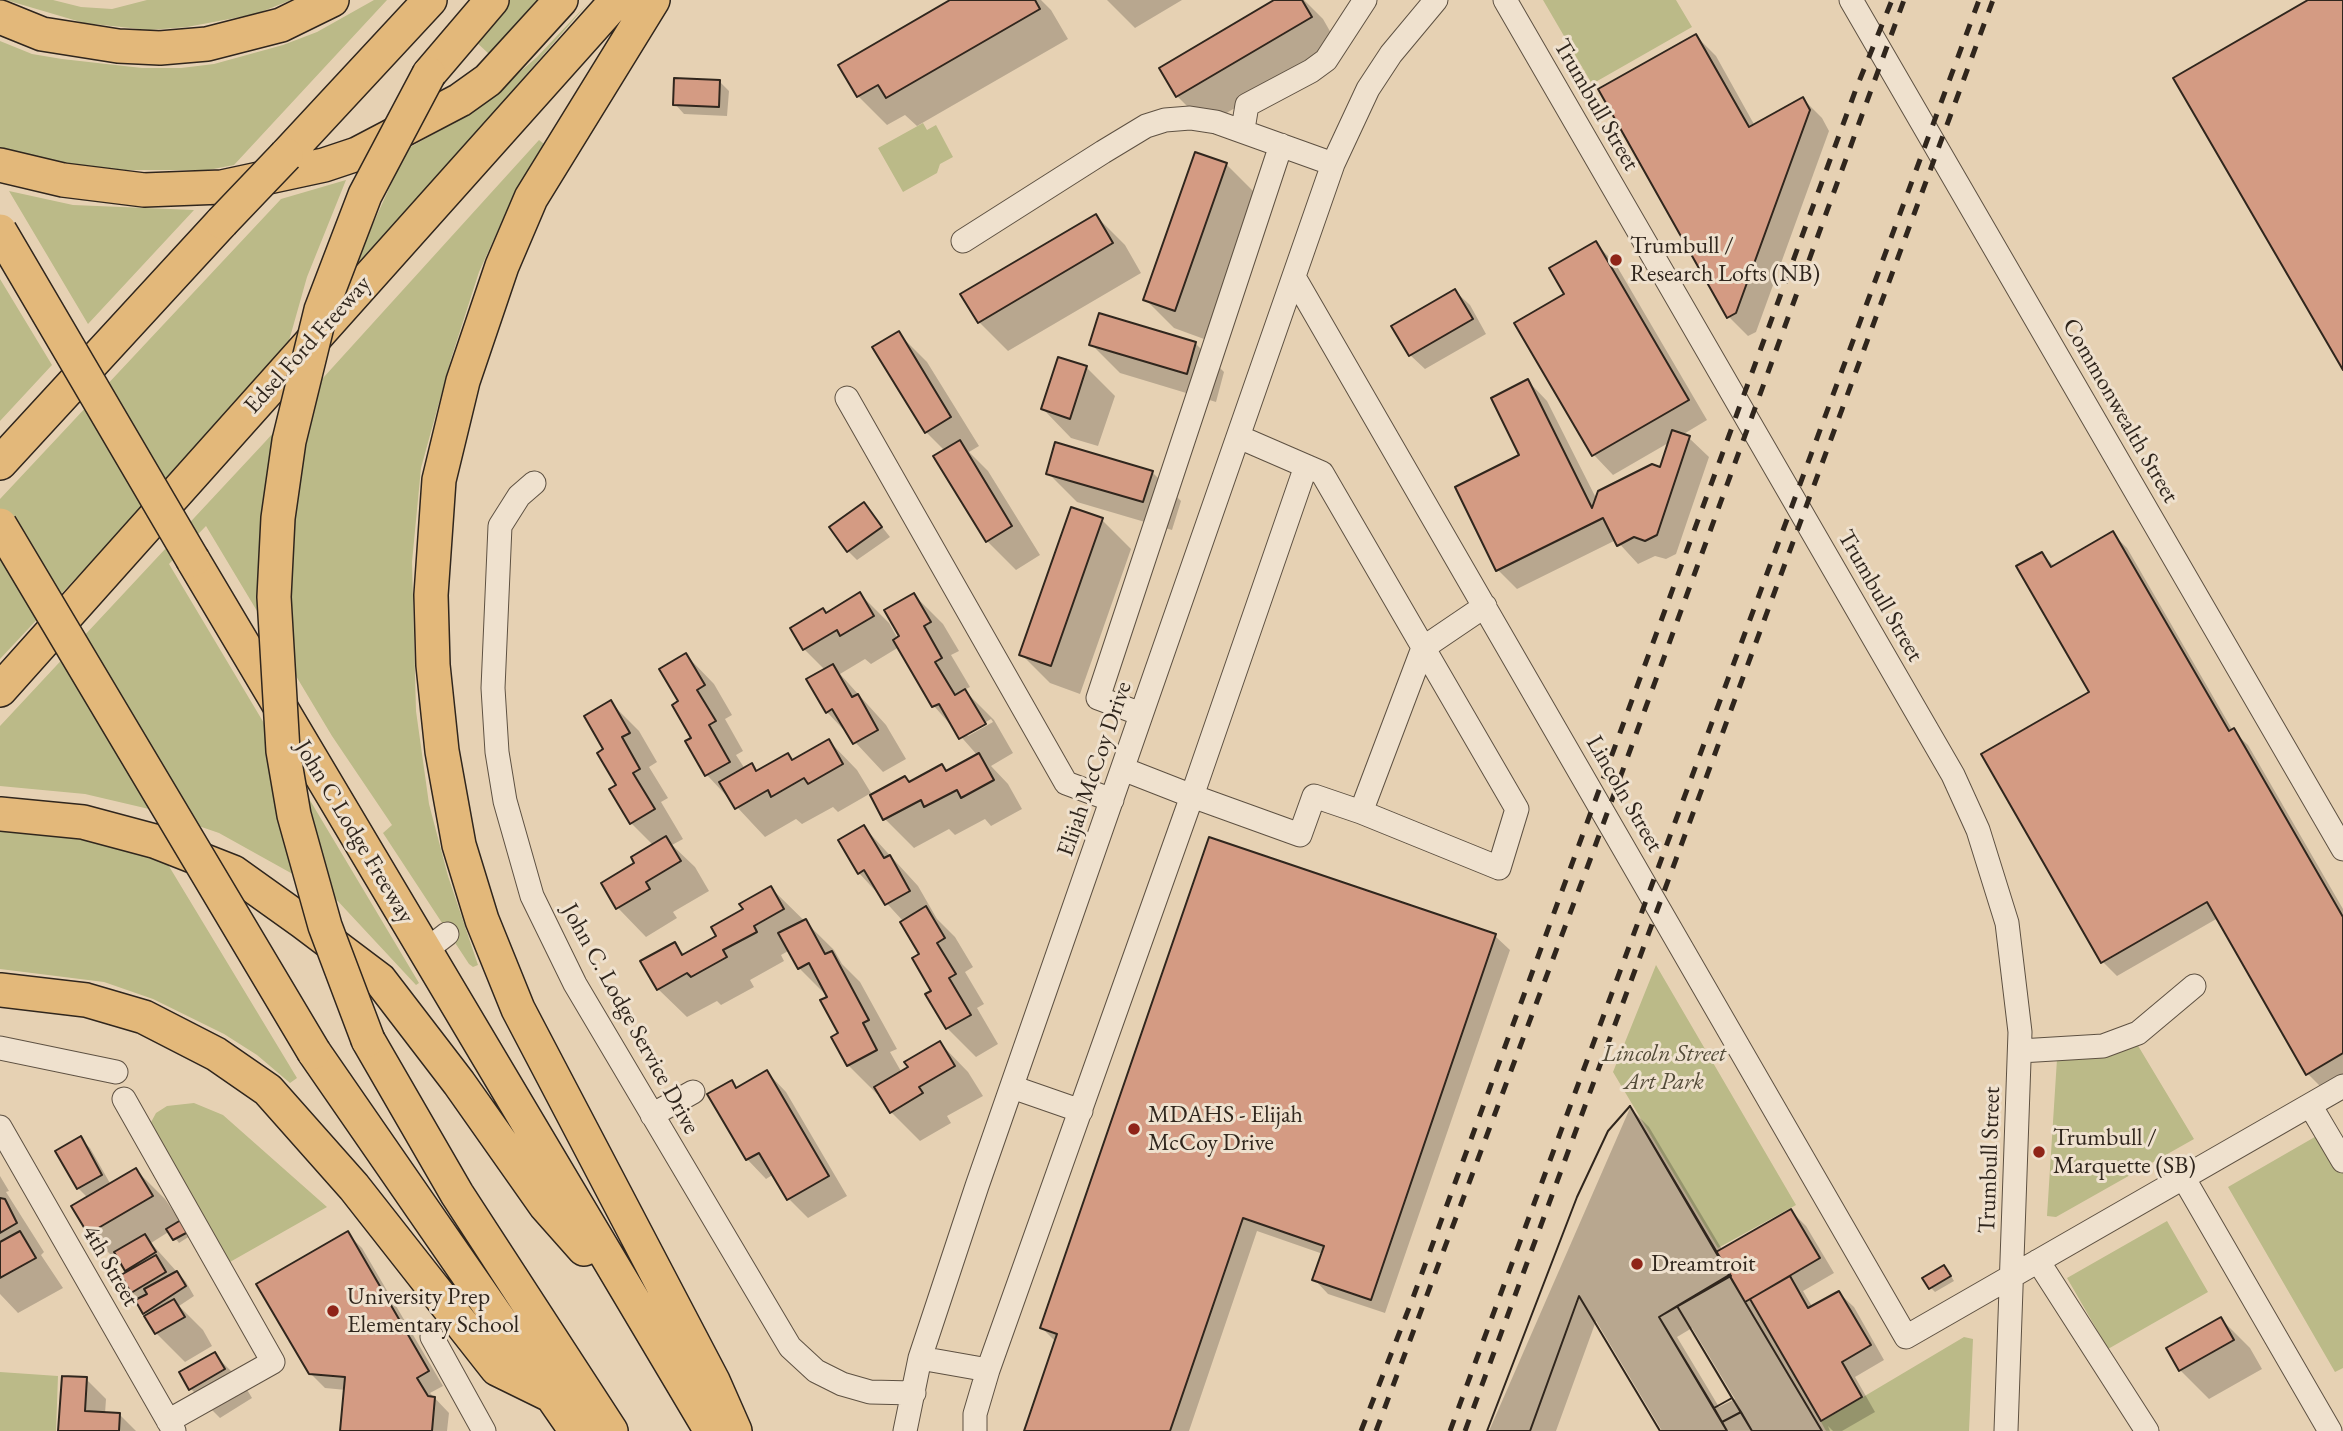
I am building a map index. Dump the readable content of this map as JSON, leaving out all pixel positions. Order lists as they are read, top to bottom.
{
  "streets": {
    "highway": ["Edsel Ford Freeway", "John C Lodge Freeway"],
    "street": [
      "Trumbull Street",
      "Commonwealth Street",
      "Elijah McCoy Drive",
      "Lincoln Street",
      "John C. Lodge Service Drive",
      "4th Street"
    ]
  },
  "crossings": [
    ["Trumbull Street", "Lincoln Street"],
    ["Elijah McCoy Drive", "Lincoln Street"],
    ["Elijah McCoy Drive", "John C. Lodge Service Drive"]
  ],
  "parks": ["Lincoln Street Art Park"],
  "places": [
    "Trumbull / Research Lofts (NB)",
    "MDAHS - Elijah McCoy Drive",
    "Trumbull / Marquette (SB)",
    "Dreamtroit",
    "University Prep Elementary School"
  ]
}
